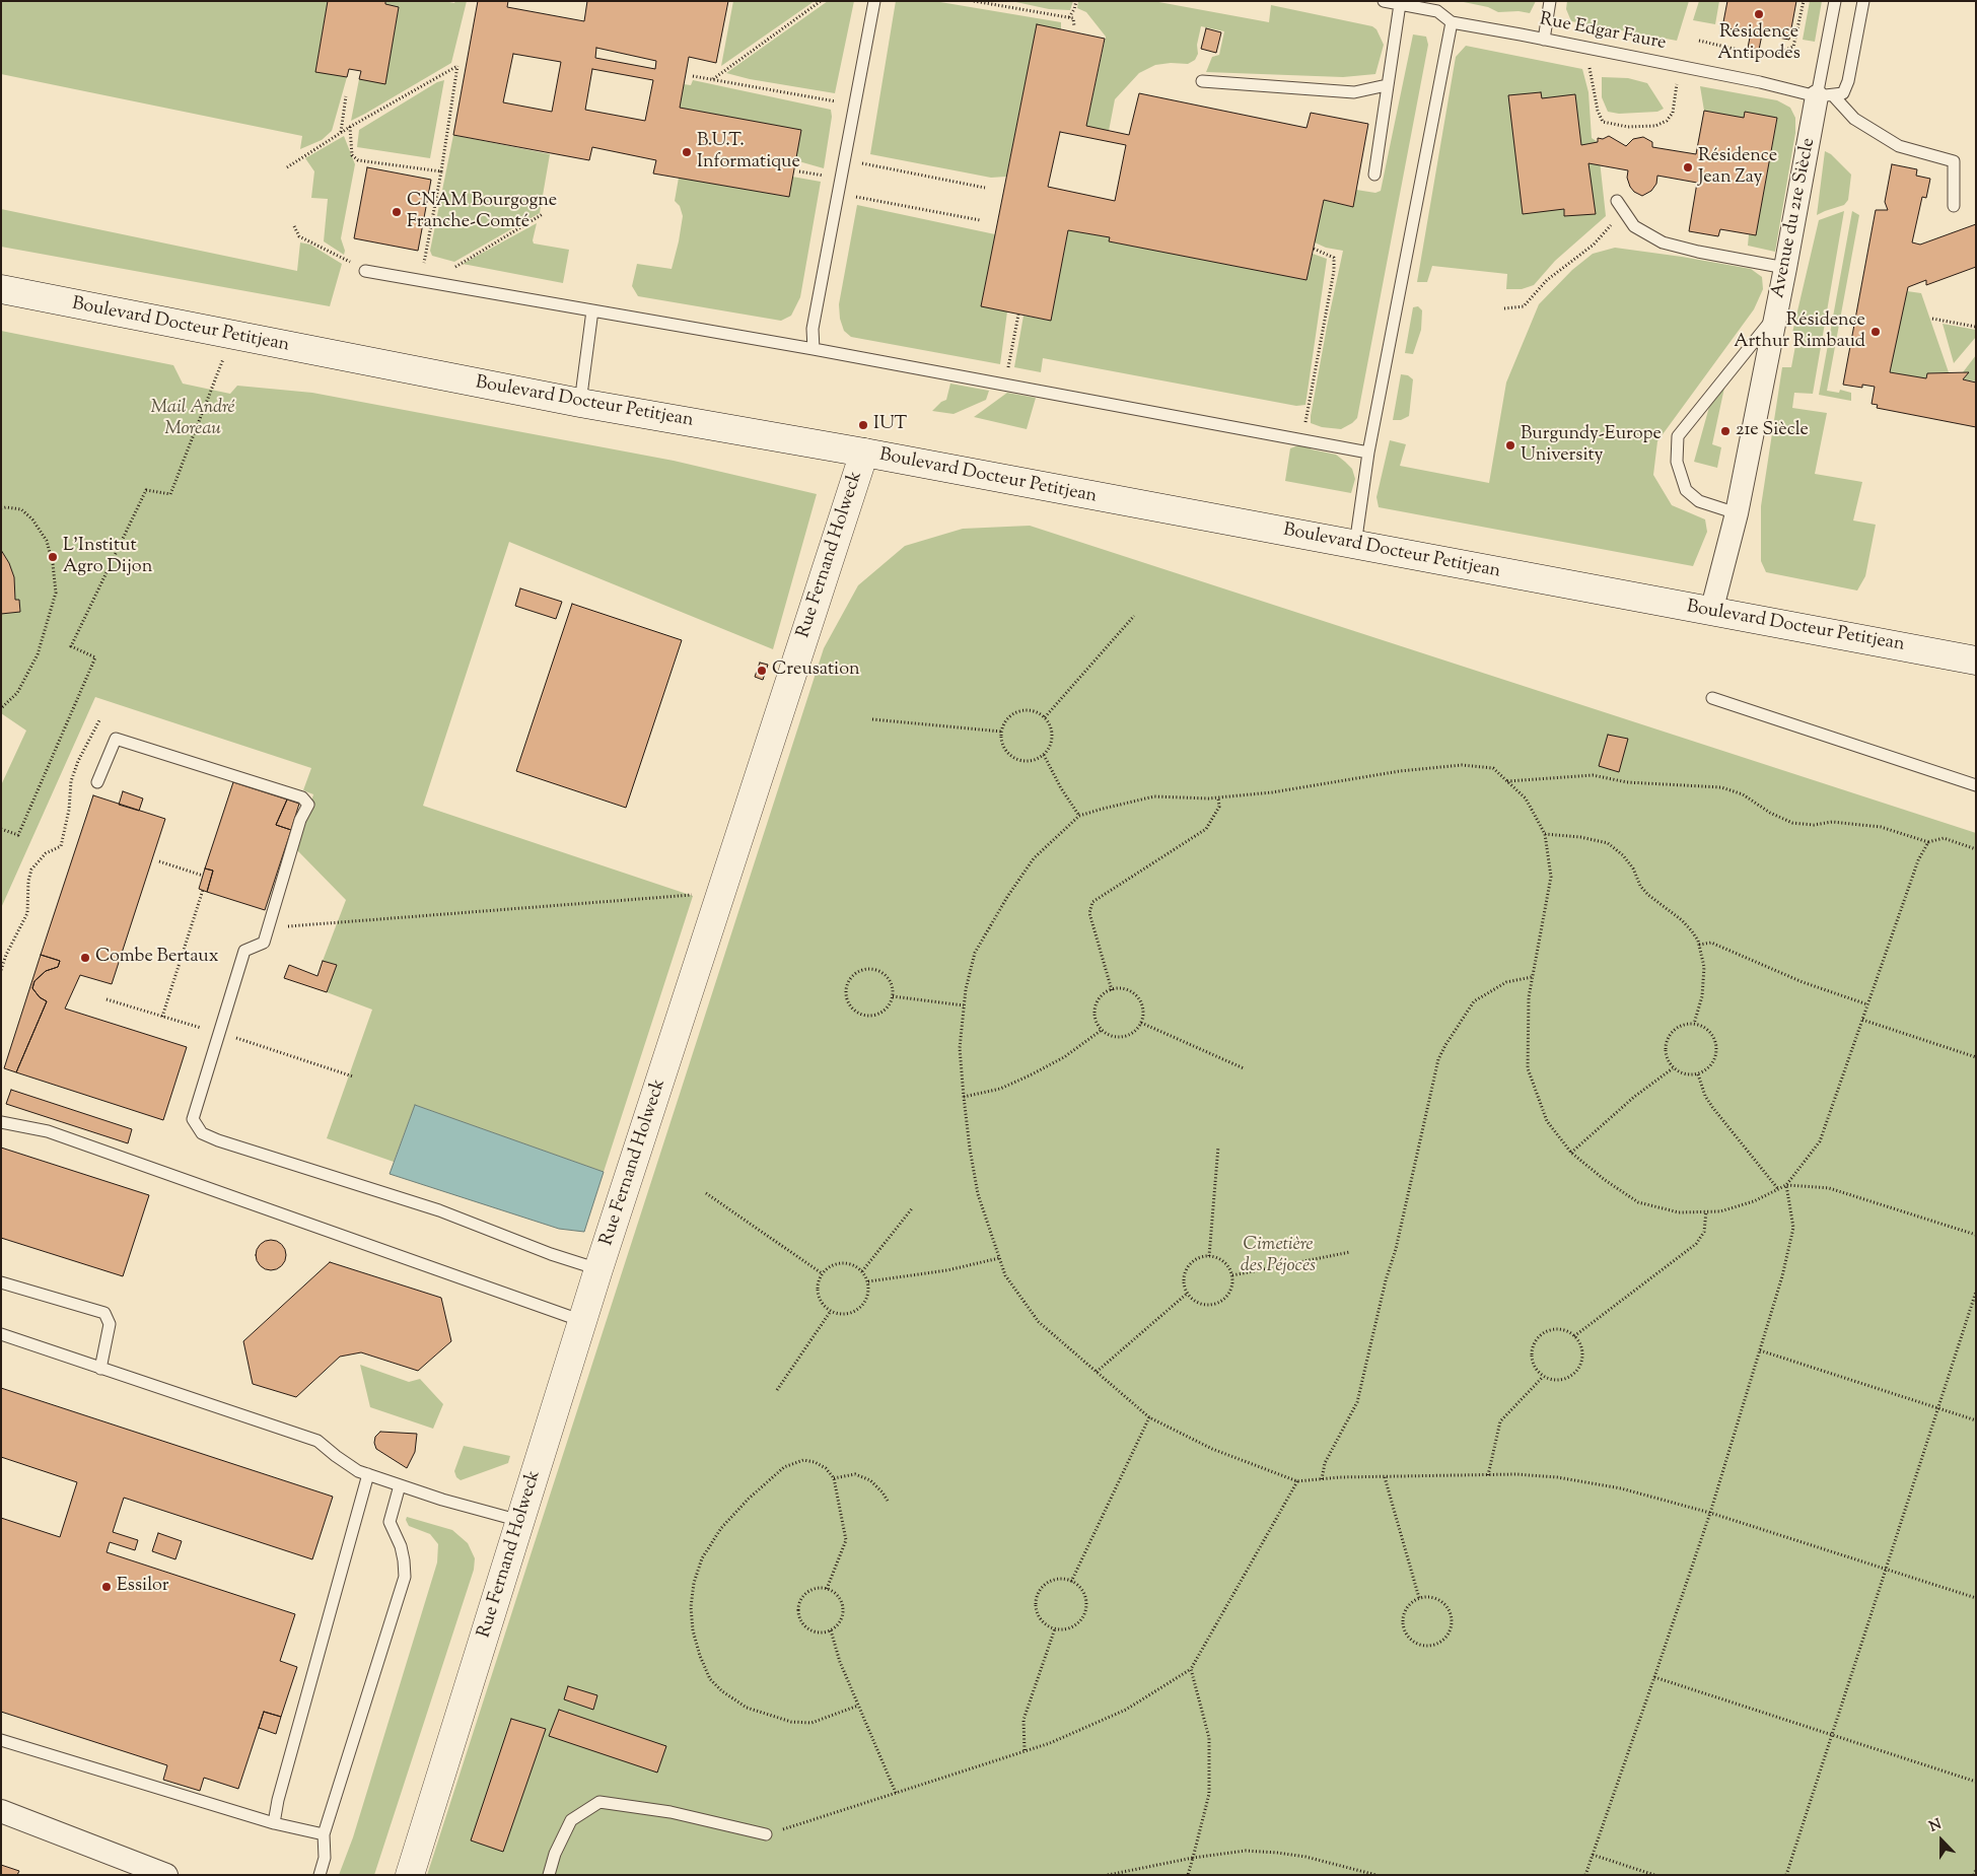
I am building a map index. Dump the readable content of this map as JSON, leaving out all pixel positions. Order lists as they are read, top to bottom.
{
  "streets": {
    "main road": ["Boulevard Docteur Petitjean", "Rue Fernand Holweck"],
    "street": ["Avenue du 21e Siècle"],
    "lane": ["Rue Edgar Faure"]
  },
  "crossings": [
    ["Rue Edgar Faure", "Avenue du 21e Siècle"],
    ["Avenue du 21e Siècle", "Boulevard Docteur Petitjean"],
    ["Boulevard Docteur Petitjean", "Rue Fernand Holweck"]
  ],
  "parks": ["Mail André Moreau", "Cimetière des Péjoces"],
  "places": [
    "Résidence Antipodes",
    "B.U.T. Informatique",
    "Résidence Jean Zay",
    "CNAM Bourgogne Franche-Comté",
    "Résidence Arthur Rimbaud",
    "IUT",
    "21e Siècle",
    "Burgundy-Europe University",
    "L'Institut Agro Dijon",
    "Creusation",
    "Combe Bertaux",
    "Essilor"
  ],
  "north": "top"
}
